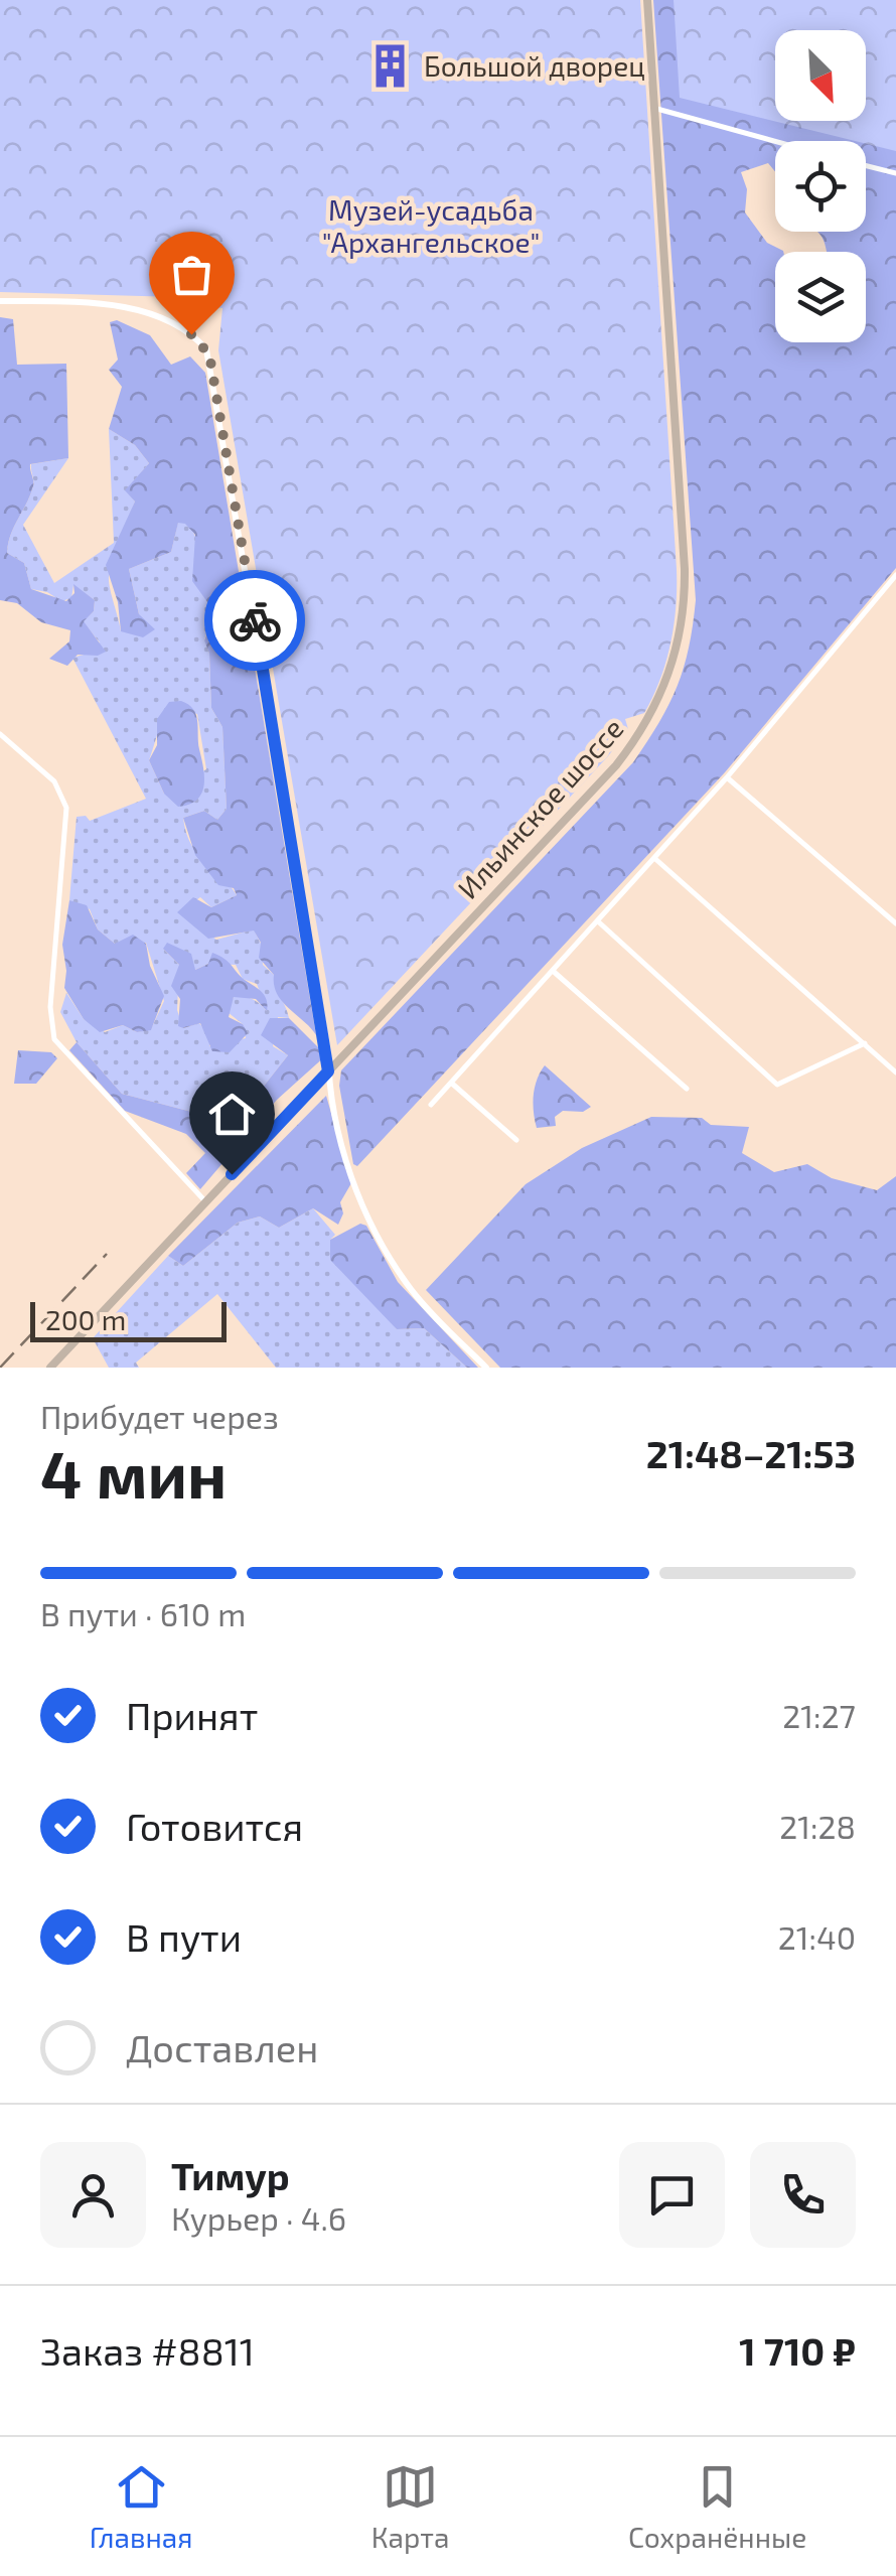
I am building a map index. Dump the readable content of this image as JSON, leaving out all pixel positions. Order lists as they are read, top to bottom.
{
  "streets": {
    "main road": ["Ильинское шоссе"]
  },
  "parks": ["Музей-усадьба \"Архангельское\""],
  "places": {
    "building": ["Большой дворец"]
  },
  "scale_bar": "200 m",
  "north": "bottom right",
  "page": {
    "scale": "200 m",
    "heading": ["4 мин", "Прибудет через", "21:48–21:53"],
    "panel": [
      "Тимур",
      "Курьер · 4.6",
      "Заказ #8811",
      "1 710 ₽"
    ],
    "bar": "В пути · 610 m",
    "list": [
      ["Принят", "21:27"],
      ["Готовится", "21:28"],
      ["В пути", "21:40"],
      "Доставлен"
    ],
    "tabs": ["Главная", "Карта", "Сохранённые"]
  }
}
